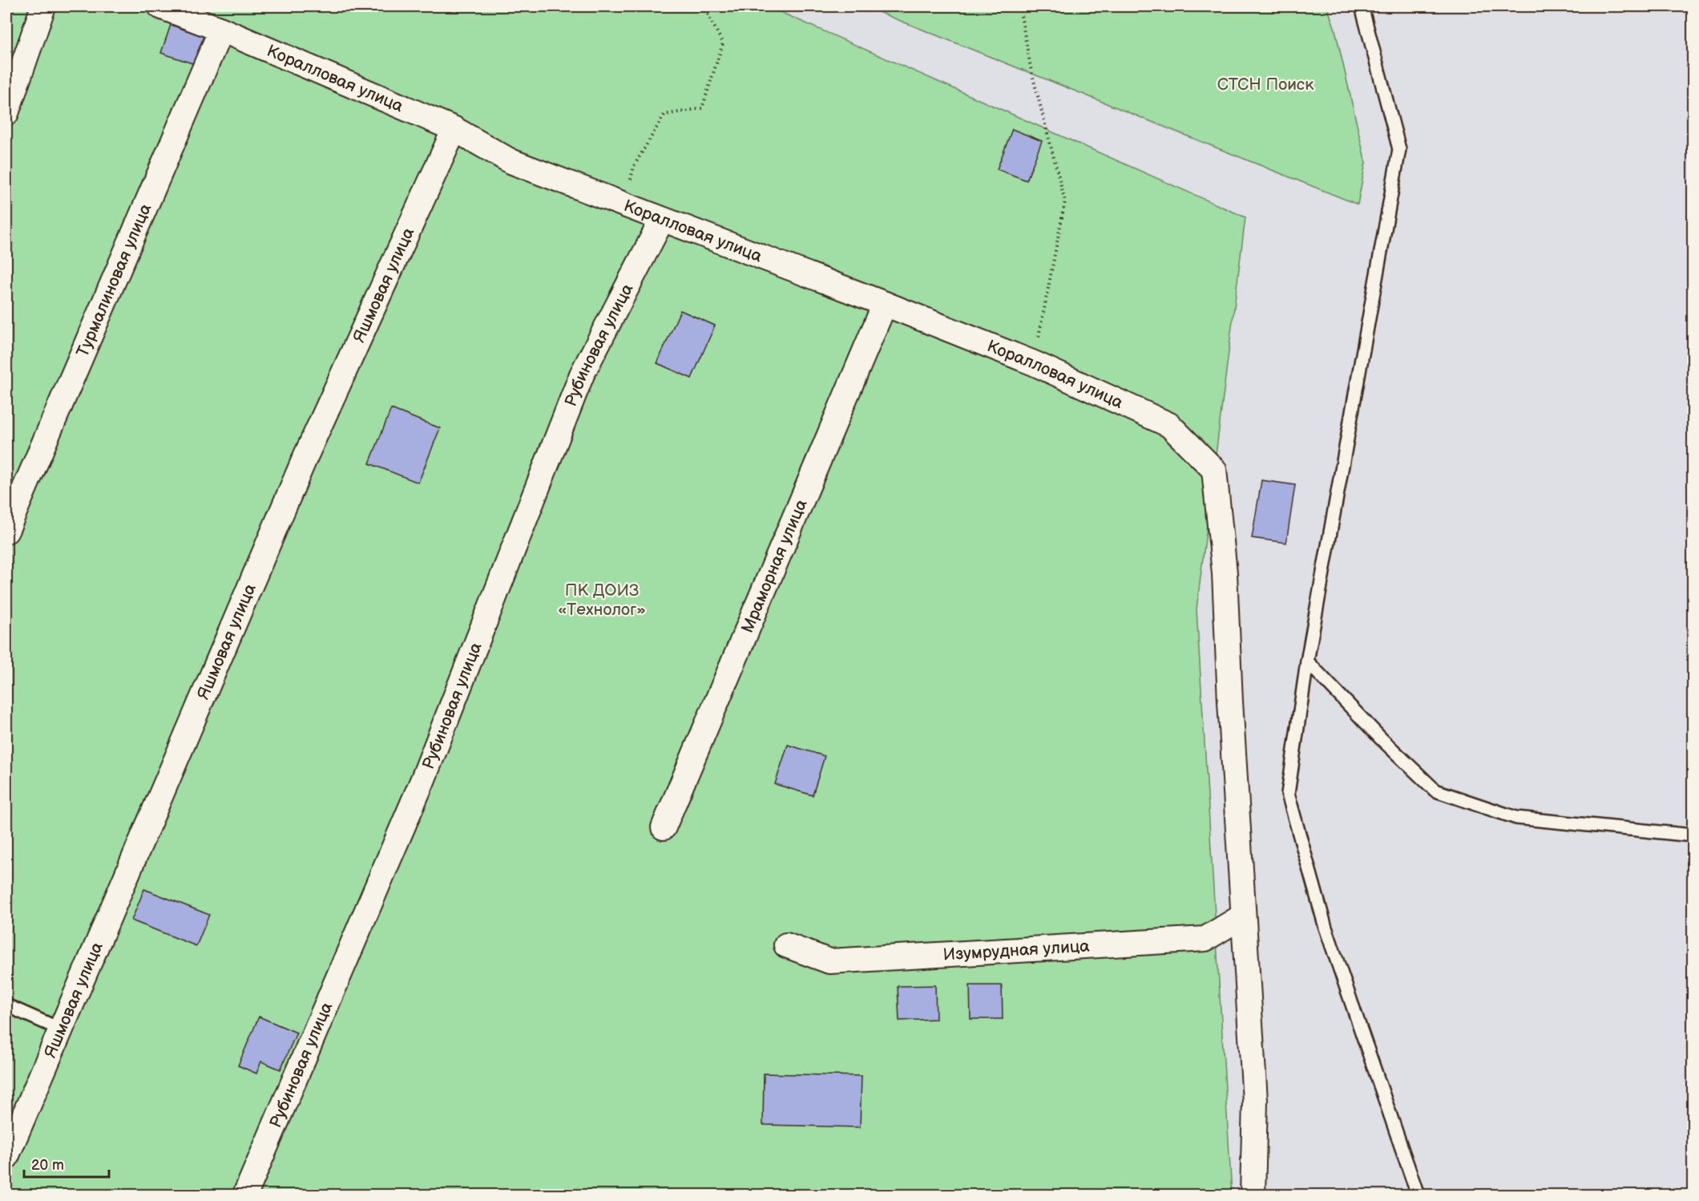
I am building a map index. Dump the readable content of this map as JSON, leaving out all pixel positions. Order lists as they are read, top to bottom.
{
  "streets": {
    "street": [
      "Коралловая улица",
      "Турмалиновая улица",
      "Яшмовая улица",
      "Рубиновая улица",
      "Мраморная улица",
      "Изумрудная улица"
    ]
  },
  "crossings": [
    ["Коралловая улица", "Турмалиновая улица"],
    ["Коралловая улица", "Яшмовая улица"],
    ["Коралловая улица", "Рубиновая улица"],
    ["Коралловая улица", "Мраморная улица"],
    ["Коралловая улица", "Изумрудная улица"]
  ],
  "parks": ["СТСН Поиск", "ПК ДОИЗ «Технолог»"],
  "scale_bar": "20 m"
}
